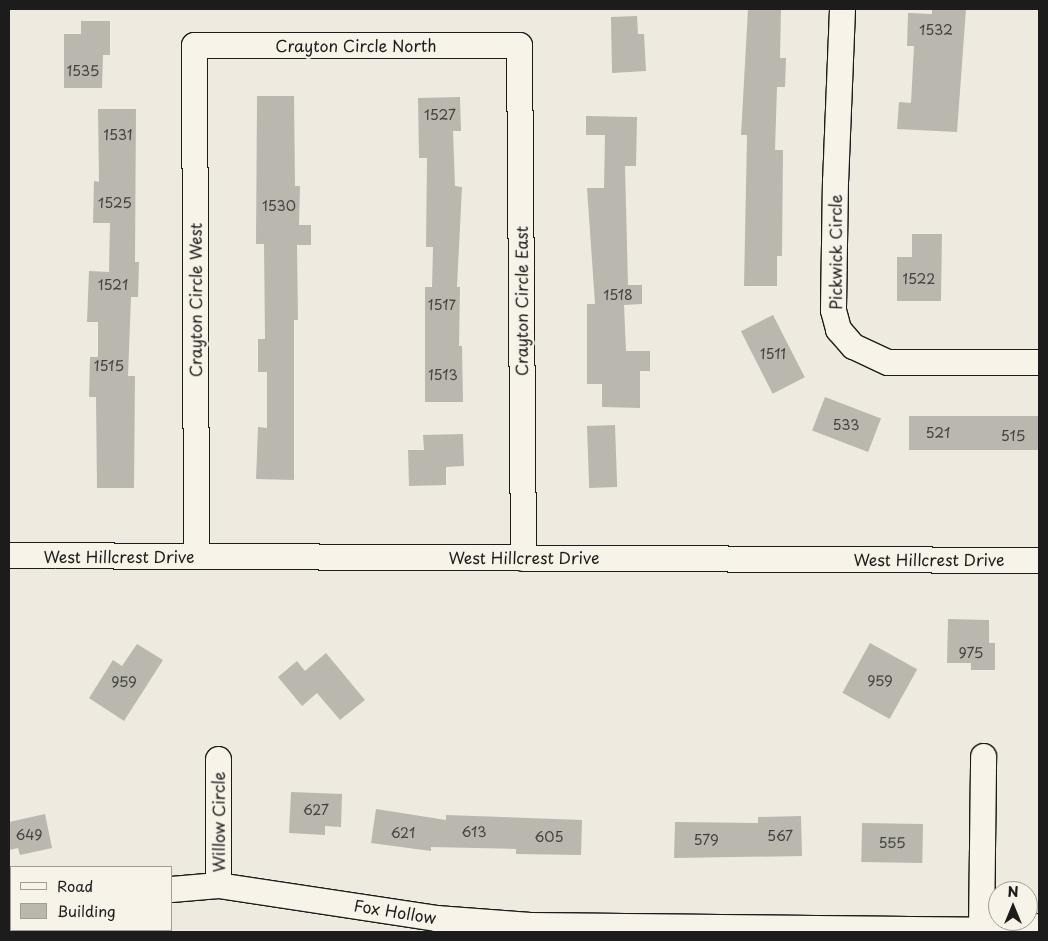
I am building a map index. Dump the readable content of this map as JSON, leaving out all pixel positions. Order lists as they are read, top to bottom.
{
  "streets": {
    "street": [
      "Crayton Circle North",
      "Pickwick Circle",
      "Crayton Circle West",
      "Crayton Circle East",
      "West Hillcrest Drive",
      "Willow Circle",
      "Fox Hollow"
    ]
  },
  "crossings": [
    ["Crayton Circle North", "Crayton Circle West"],
    ["Crayton Circle North", "Crayton Circle East"],
    ["Crayton Circle West", "West Hillcrest Drive"],
    ["Crayton Circle East", "West Hillcrest Drive"],
    ["Willow Circle", "Fox Hollow"]
  ],
  "house_numbers": [
    "1532",
    "1535",
    "1527",
    "1531",
    "1525",
    "1530",
    "1522",
    "1521",
    "1518",
    "1517",
    "1511",
    "1515",
    "1513",
    "533",
    "521",
    "515",
    "975",
    "959",
    "959",
    "627",
    "613",
    "621",
    "649",
    "567",
    "605",
    "579",
    "555"
  ],
  "legend": ["Road", "Building"],
  "north": "top"
}
